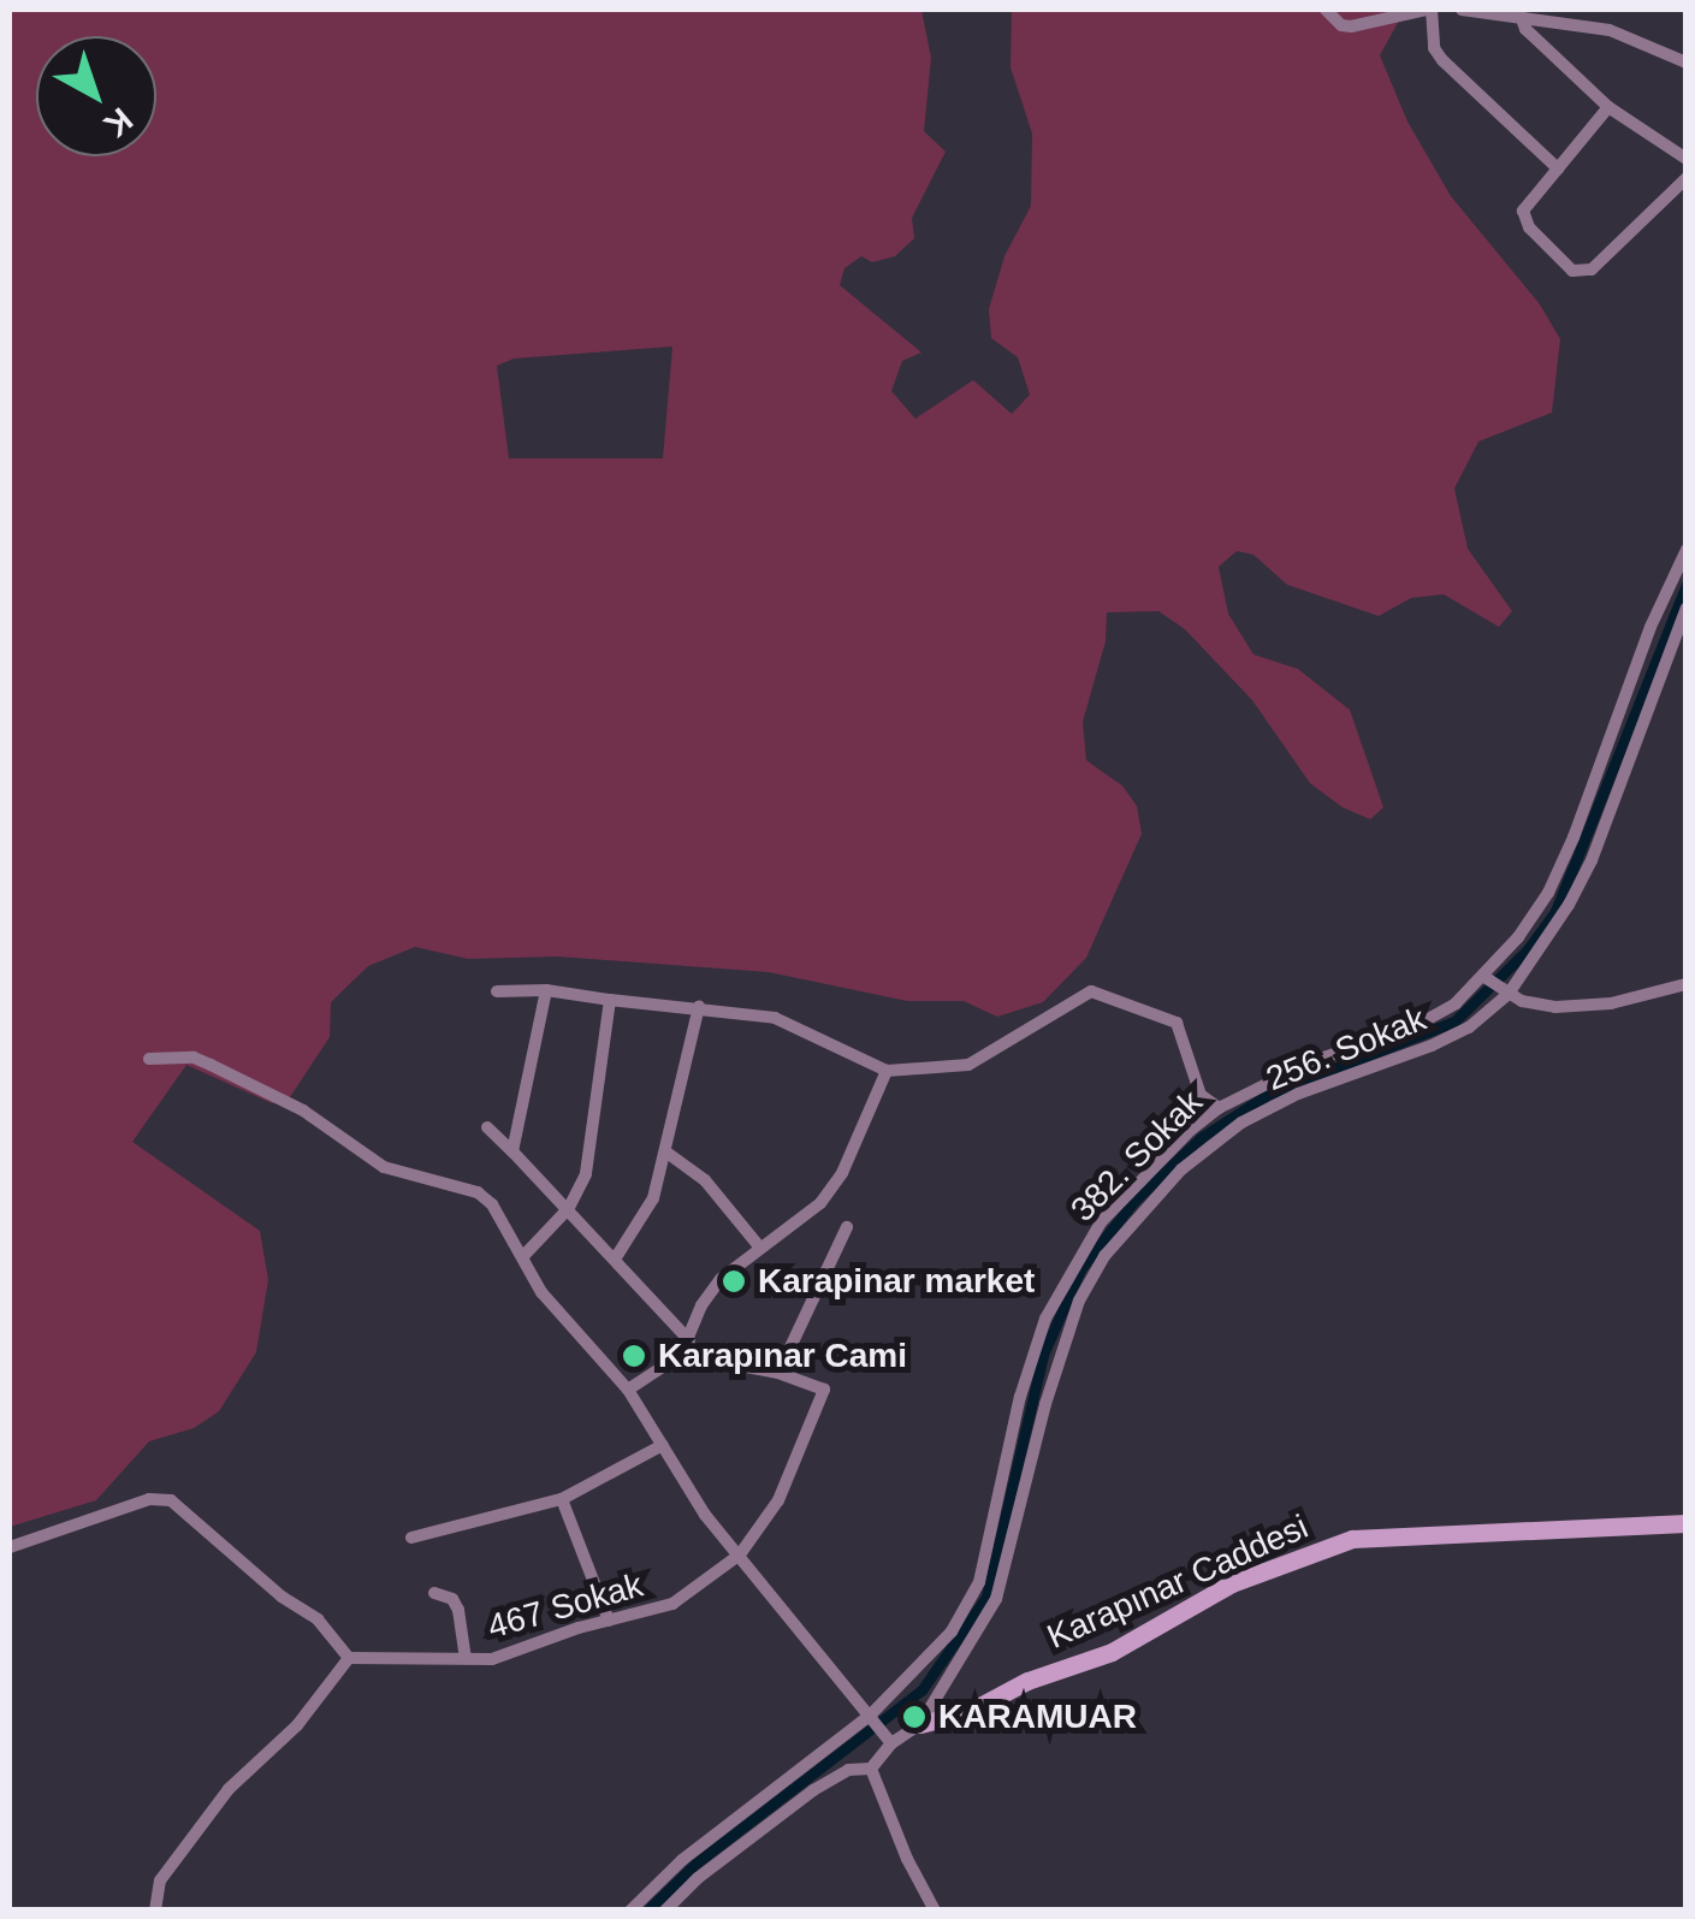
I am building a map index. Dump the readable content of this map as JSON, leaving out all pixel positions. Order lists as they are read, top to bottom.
{
  "streets": {
    "street": [
      "256. Sokak",
      "382. Sokak",
      "Karapınar Caddesi",
      "467 Sokak"
    ]
  },
  "crossings": [
    ["256. Sokak", "Karapınar Caddesi"]
  ],
  "places": ["Karapinar market", "Karapınar Cami", "KARAMUAR"],
  "north": "bottom right"
}
